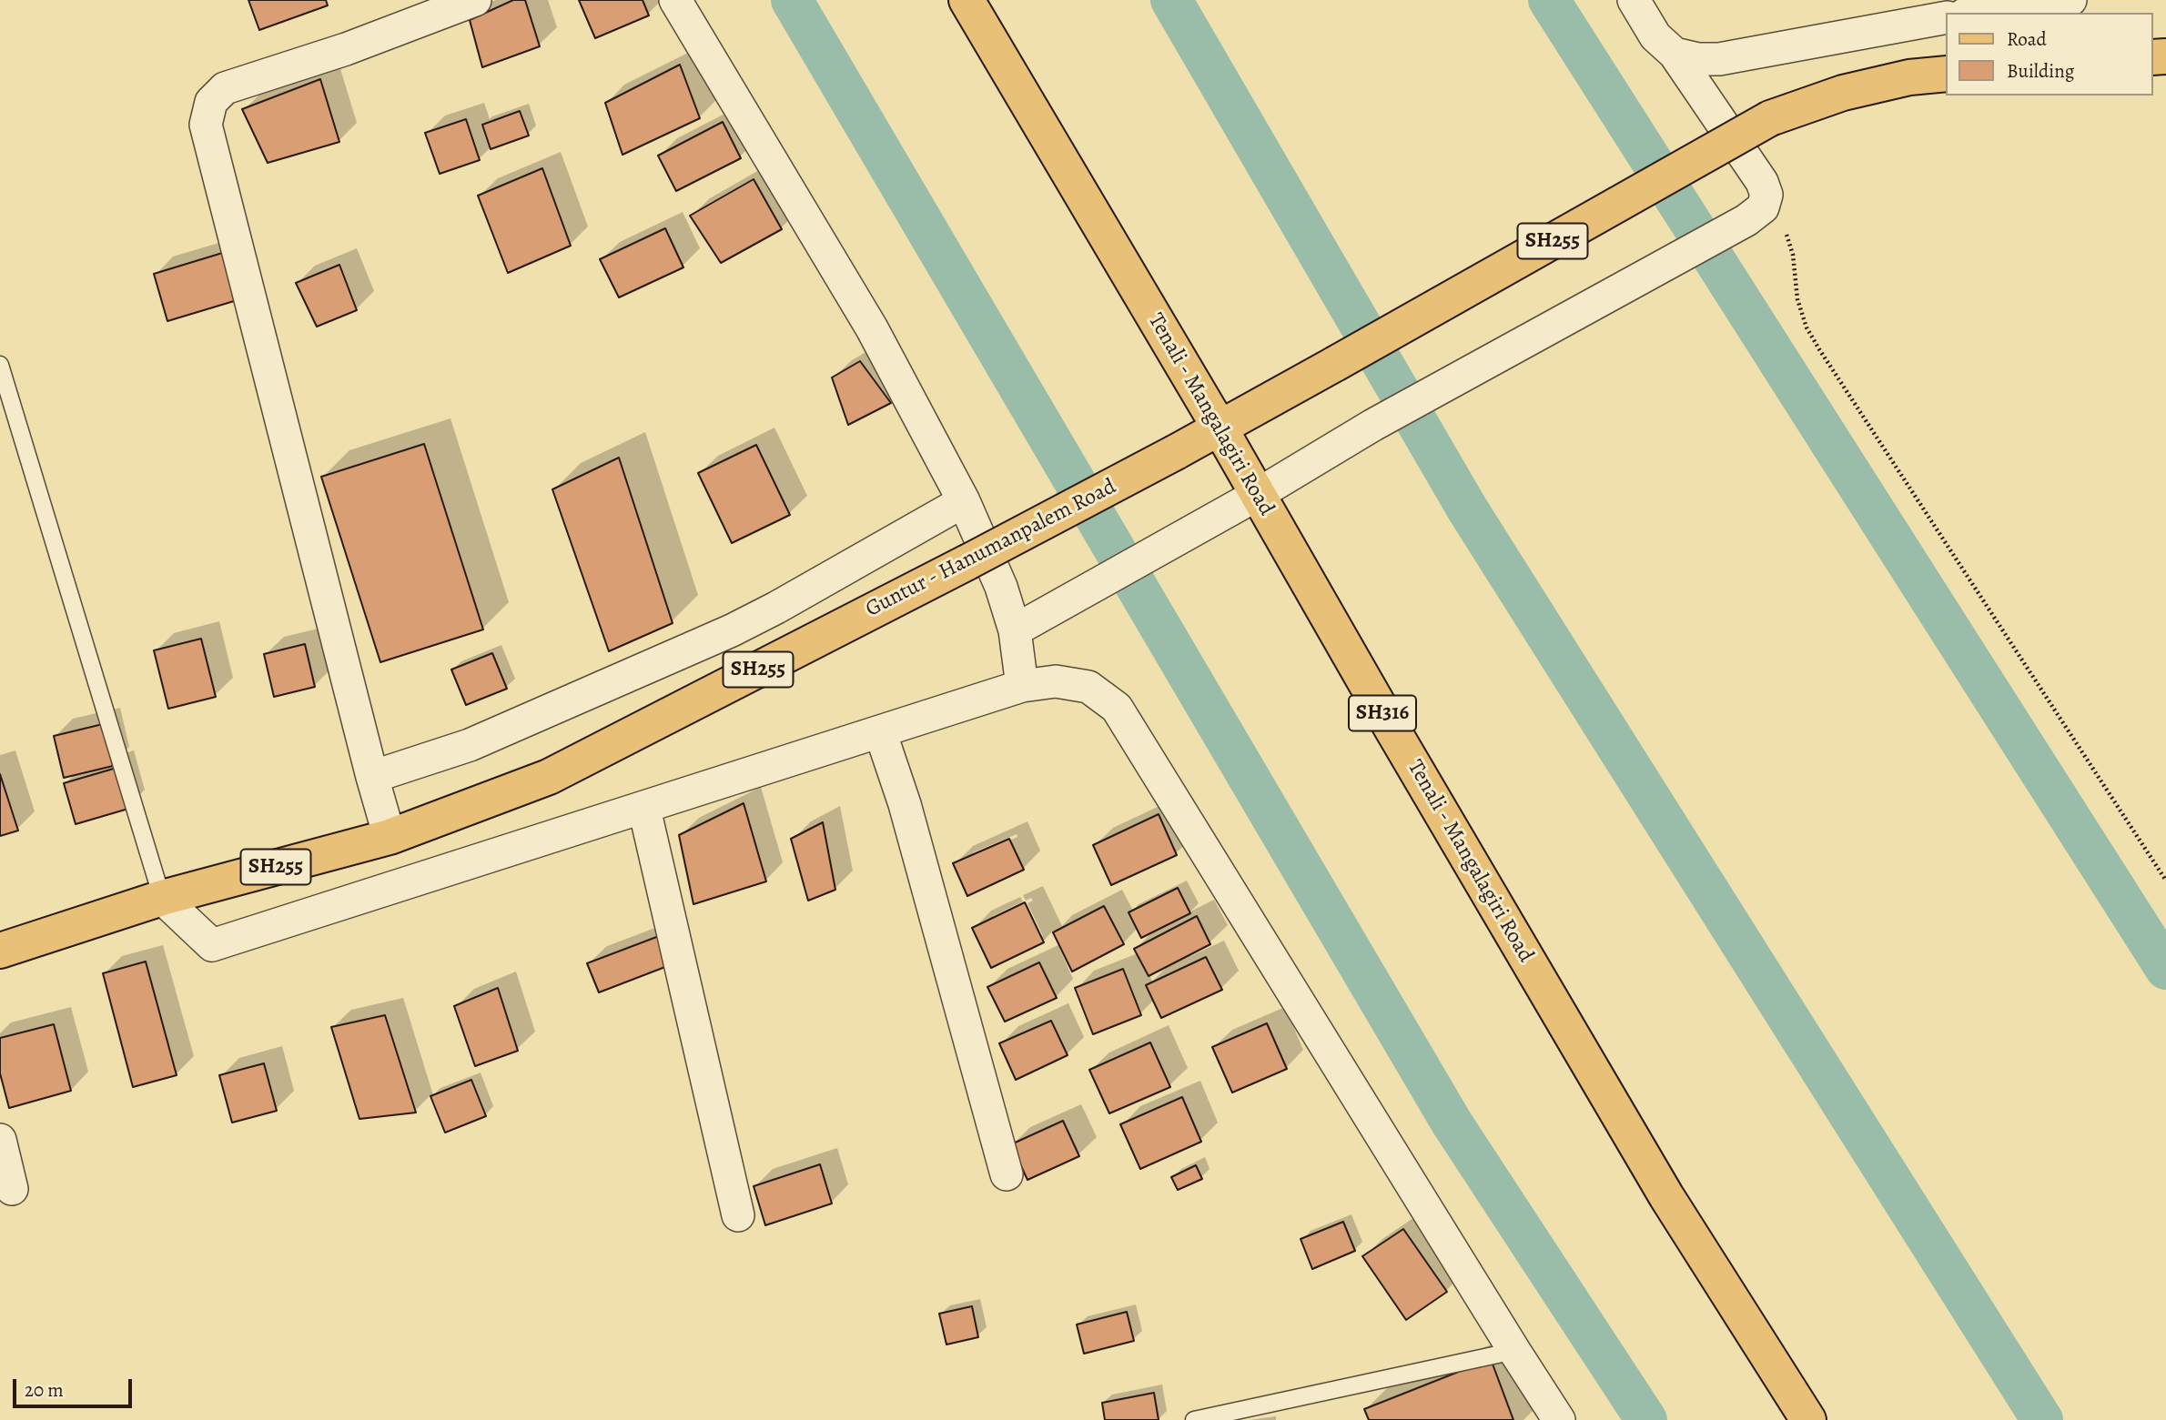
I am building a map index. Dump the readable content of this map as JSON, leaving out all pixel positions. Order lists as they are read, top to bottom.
{
  "streets": {
    "main road": [
      "SH255",
      "Tenali - Mangalagiri Road",
      "Guntur - Hanumanpalem Road",
      "SH316"
    ]
  },
  "crossings": [
    ["Tenali - Mangalagiri Road", "Guntur - Hanumanpalem Road"]
  ],
  "legend": ["Road", "Building"],
  "scale_bar": "20 m"
}
